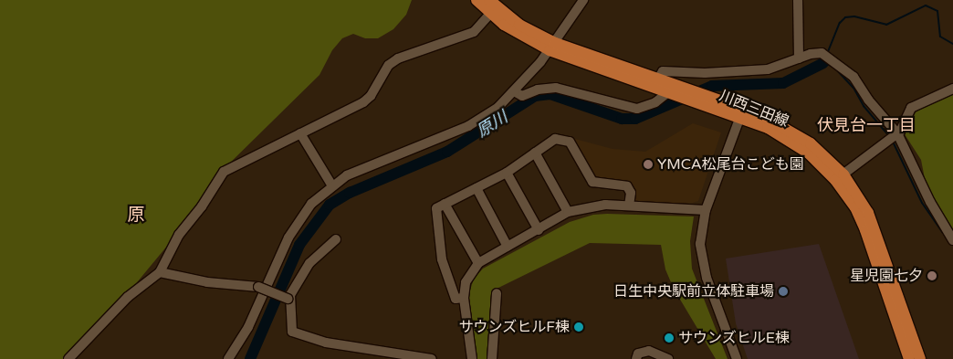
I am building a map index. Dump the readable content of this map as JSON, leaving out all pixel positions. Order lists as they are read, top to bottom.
{
  "streets": {
    "main road": ["川西三田線"]
  },
  "districts": ["伏見台一丁目", "原"],
  "water": ["原川"],
  "places": [
    "YMCA松尾台こども園",
    "星児園七夕",
    "日生中央駅前立体駐車場",
    "サウンズヒルF棟",
    "サウンズヒルE棟"
  ]
}
